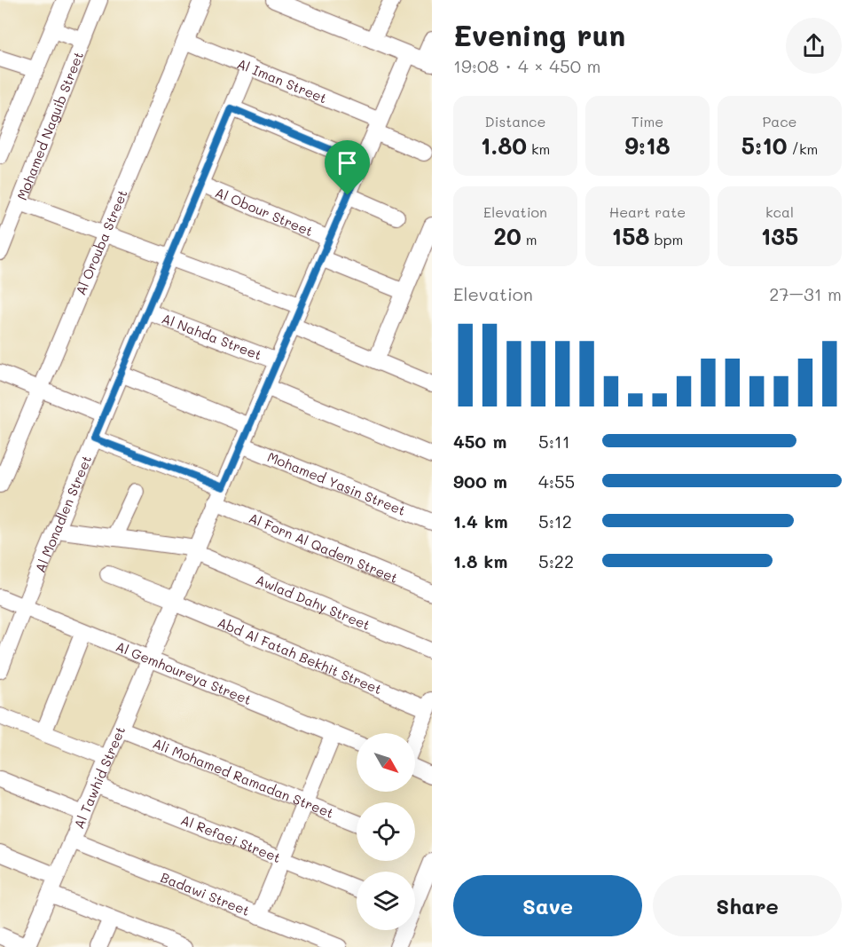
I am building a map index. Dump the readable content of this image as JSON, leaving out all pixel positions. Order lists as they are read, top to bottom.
{
  "streets": {
    "street": [
      "Al Iman Street",
      "Mohamed Naguib Street",
      "Al Obour Street",
      "Al Orouba Street",
      "Al Nahda Street",
      "Mohamed Yasin Street",
      "Al Monadlen Street",
      "Al Forn Al Qadem Street",
      "Awlad Dahy Street",
      "Abd Al Fatah Bekhit Street",
      "Al Gemhoureya Street",
      "Al Tawhid Street",
      "Ali Mohamed Ramadan Street",
      "Al Refaei Street",
      "Badawi Street"
    ]
  },
  "crossings": [
    ["Al Iman Street", "Al Orouba Street"],
    ["Al Iman Street", "Al Monadlen Street"],
    ["Al Iman Street", "Al Tawhid Street"],
    ["Al Obour Street", "Al Monadlen Street"],
    ["Al Obour Street", "Al Tawhid Street"],
    ["Al Nahda Street", "Al Monadlen Street"],
    ["Al Nahda Street", "Al Tawhid Street"],
    ["Mohamed Yasin Street", "Al Tawhid Street"],
    ["Al Monadlen Street", "Awlad Dahy Street"],
    ["Al Monadlen Street", "Al Gemhoureya Street"],
    ["Al Forn Al Qadem Street", "Al Tawhid Street"],
    ["Awlad Dahy Street", "Al Tawhid Street"],
    ["Abd Al Fatah Bekhit Street", "Al Tawhid Street"],
    ["Al Gemhoureya Street", "Al Tawhid Street"],
    ["Al Tawhid Street", "Ali Mohamed Ramadan Street"],
    ["Al Tawhid Street", "Al Refaei Street"],
    ["Al Tawhid Street", "Badawi Street"]
  ],
  "north": "bottom right",
  "page": {
    "heading": ["Evening run", "19:08 · 4 × 450 m"],
    "stats": [
      ["Distance", "1.80 km"],
      ["Time", "9:18"],
      ["Pace", "5:10 /km"],
      ["Elevation", "20 m"],
      ["Heart rate", "158 bpm"],
      ["kcal", "135"]
    ],
    "chart": ["Elevation", "27–31 m"],
    "list": [
      {
        "name": "450 m",
        "note": "5:11"
      },
      {
        "name": "900 m",
        "note": "4:55"
      },
      {
        "name": "1.4 km",
        "note": "5:12"
      },
      {
        "name": "1.8 km",
        "note": "5:22"
      }
    ],
    "buttons": ["Save", "Share"]
  }
}
